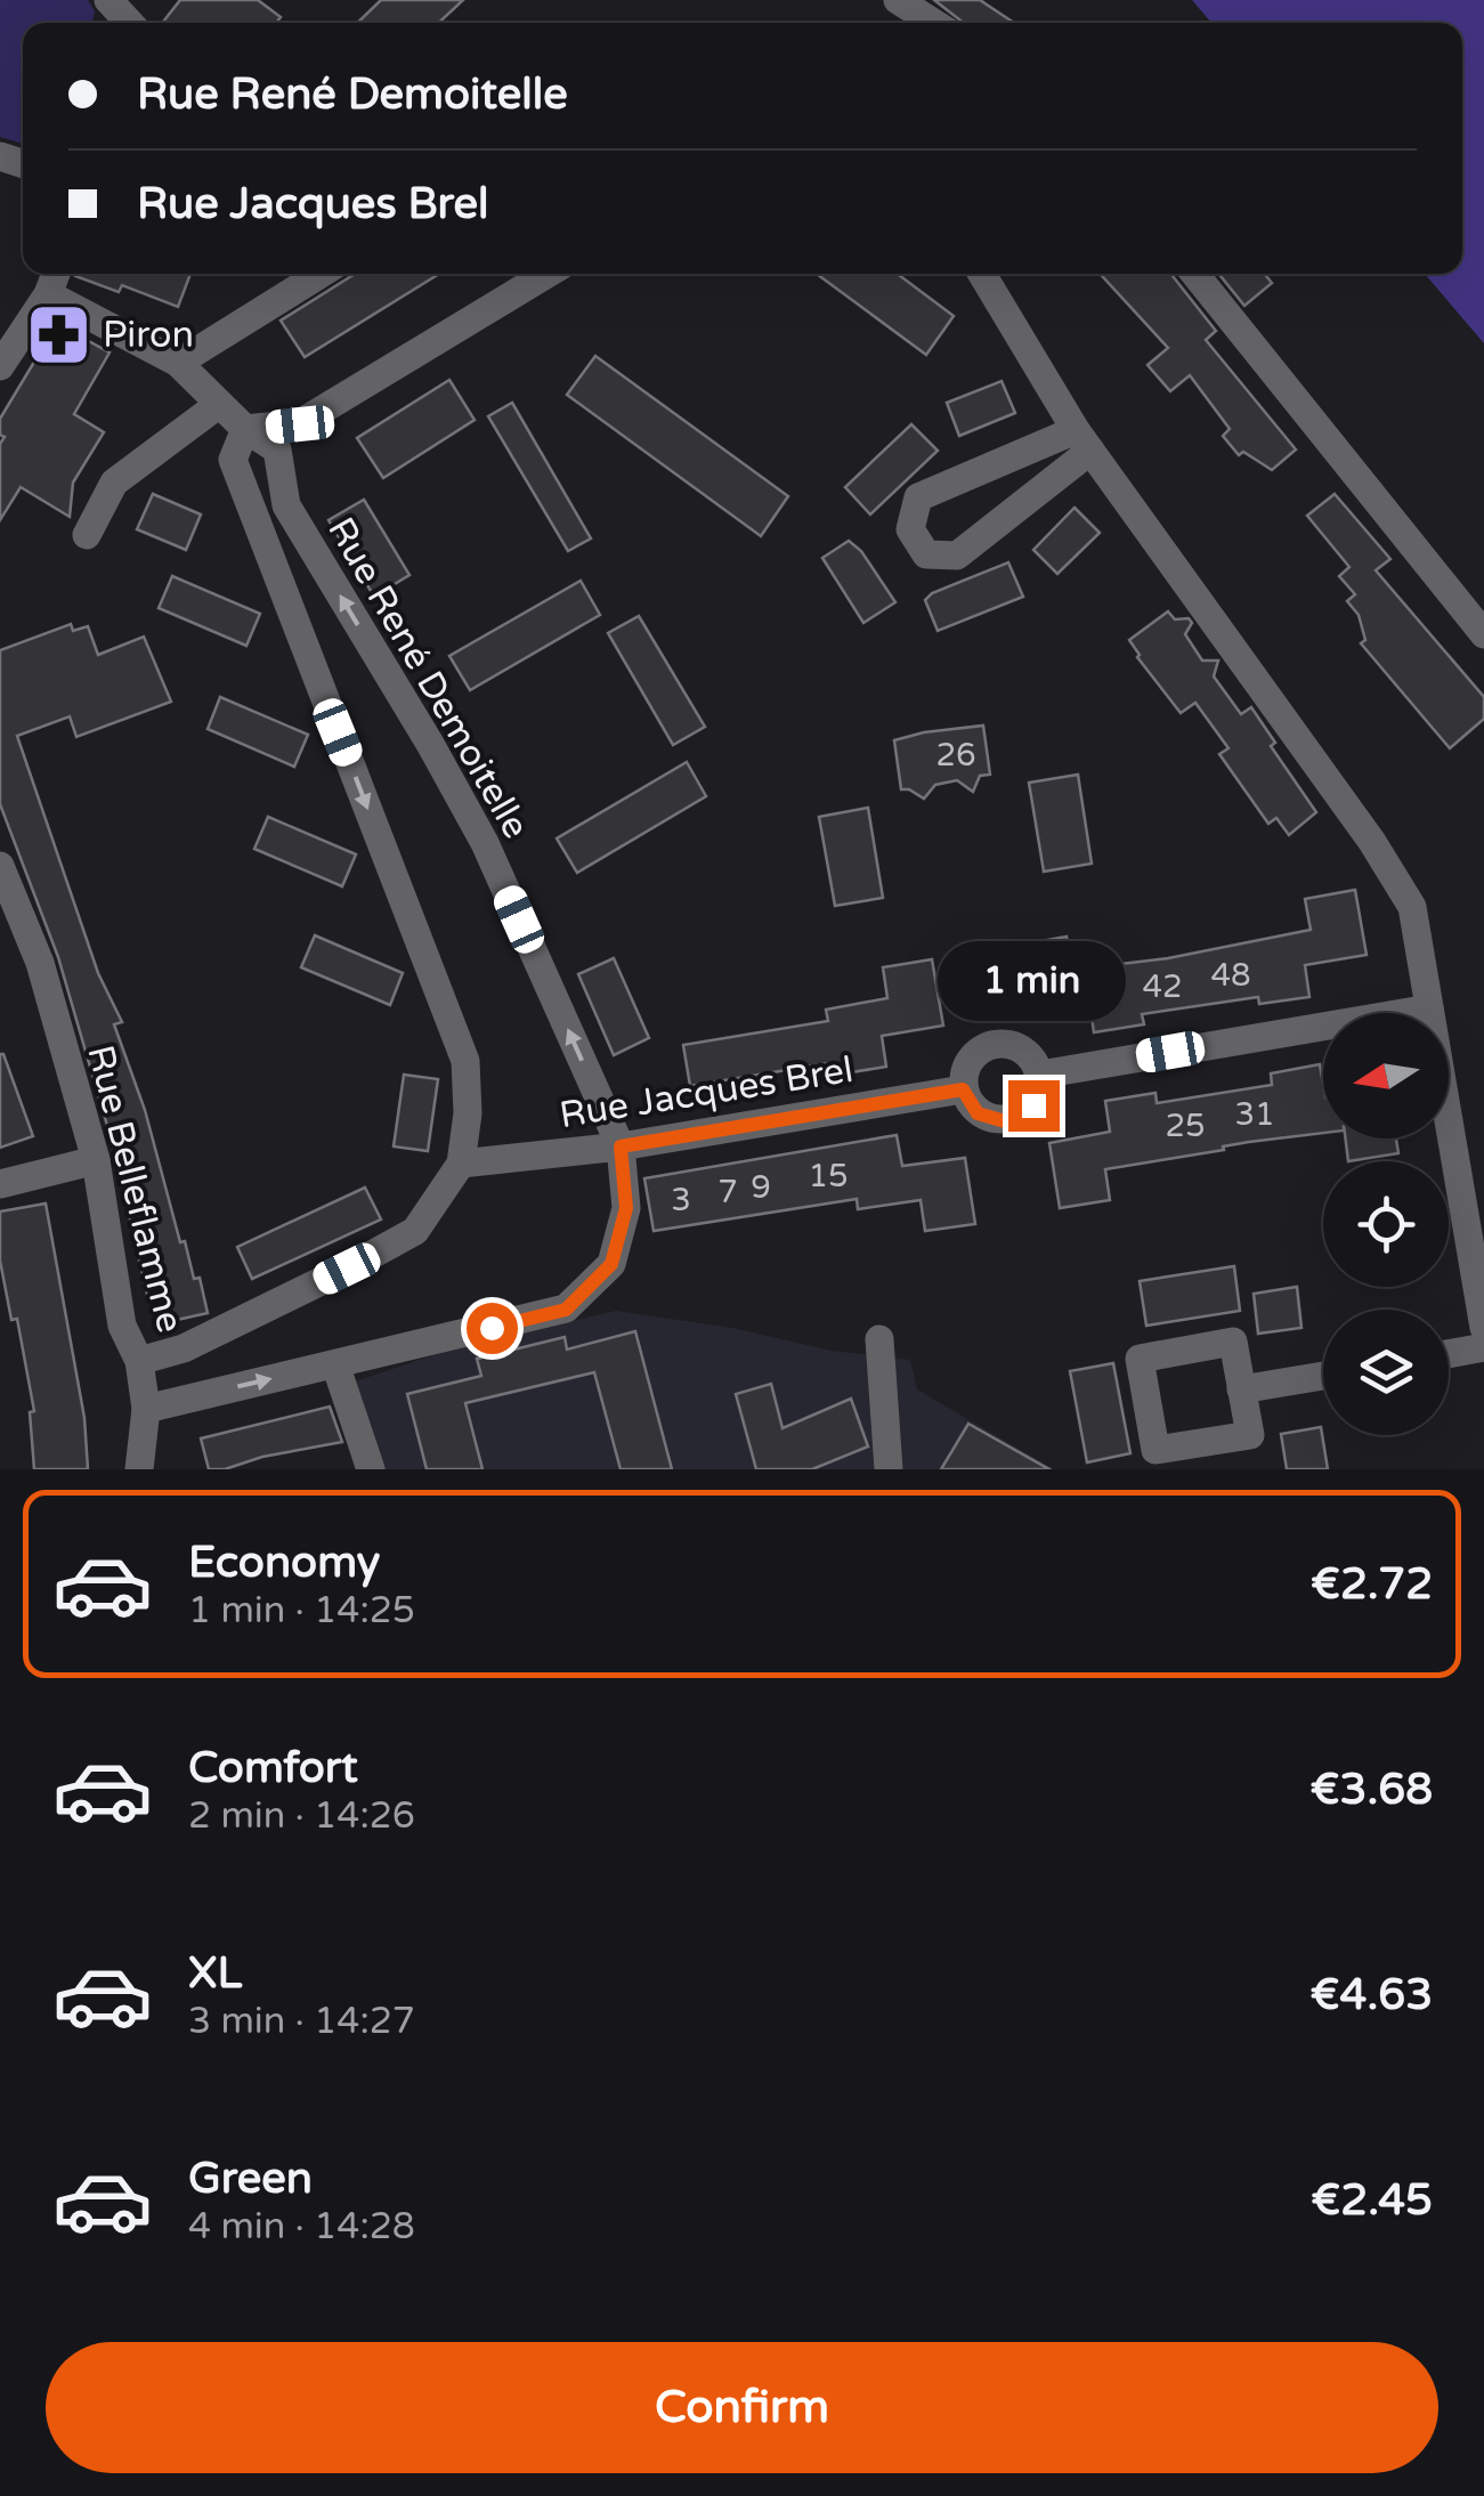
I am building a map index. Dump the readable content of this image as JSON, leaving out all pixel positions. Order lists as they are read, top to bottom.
{
  "streets": {
    "street": ["Rue René Demoitelle", "Rue Jacques Brel", "Rue Belleflamme"]
  },
  "crossings": [
    ["Rue René Demoitelle", "Rue Jacques Brel"],
    ["Rue René Demoitelle", "Rue Belleflamme"]
  ],
  "places": {
    "pharmacy": ["Piron"]
  },
  "house_numbers": [
    "26",
    "48",
    "42",
    "31",
    "25",
    "15",
    "9",
    "7",
    "3"
  ],
  "north": "left",
  "page": {
    "banner": ["Rue René Demoitelle", "Rue Jacques Brel"],
    "bubble": "1 min",
    "list": [
      {
        "name": "Economy",
        "note": "1 min · 14:25",
        "value": "€2.72"
      },
      {
        "name": "Comfort",
        "note": "2 min · 14:26",
        "value": "€3.68"
      },
      {
        "name": "XL",
        "note": "3 min · 14:27",
        "value": "€4.63"
      },
      {
        "name": "Green",
        "note": "4 min · 14:28",
        "value": "€2.45"
      }
    ],
    "buttons": "Confirm"
  }
}
